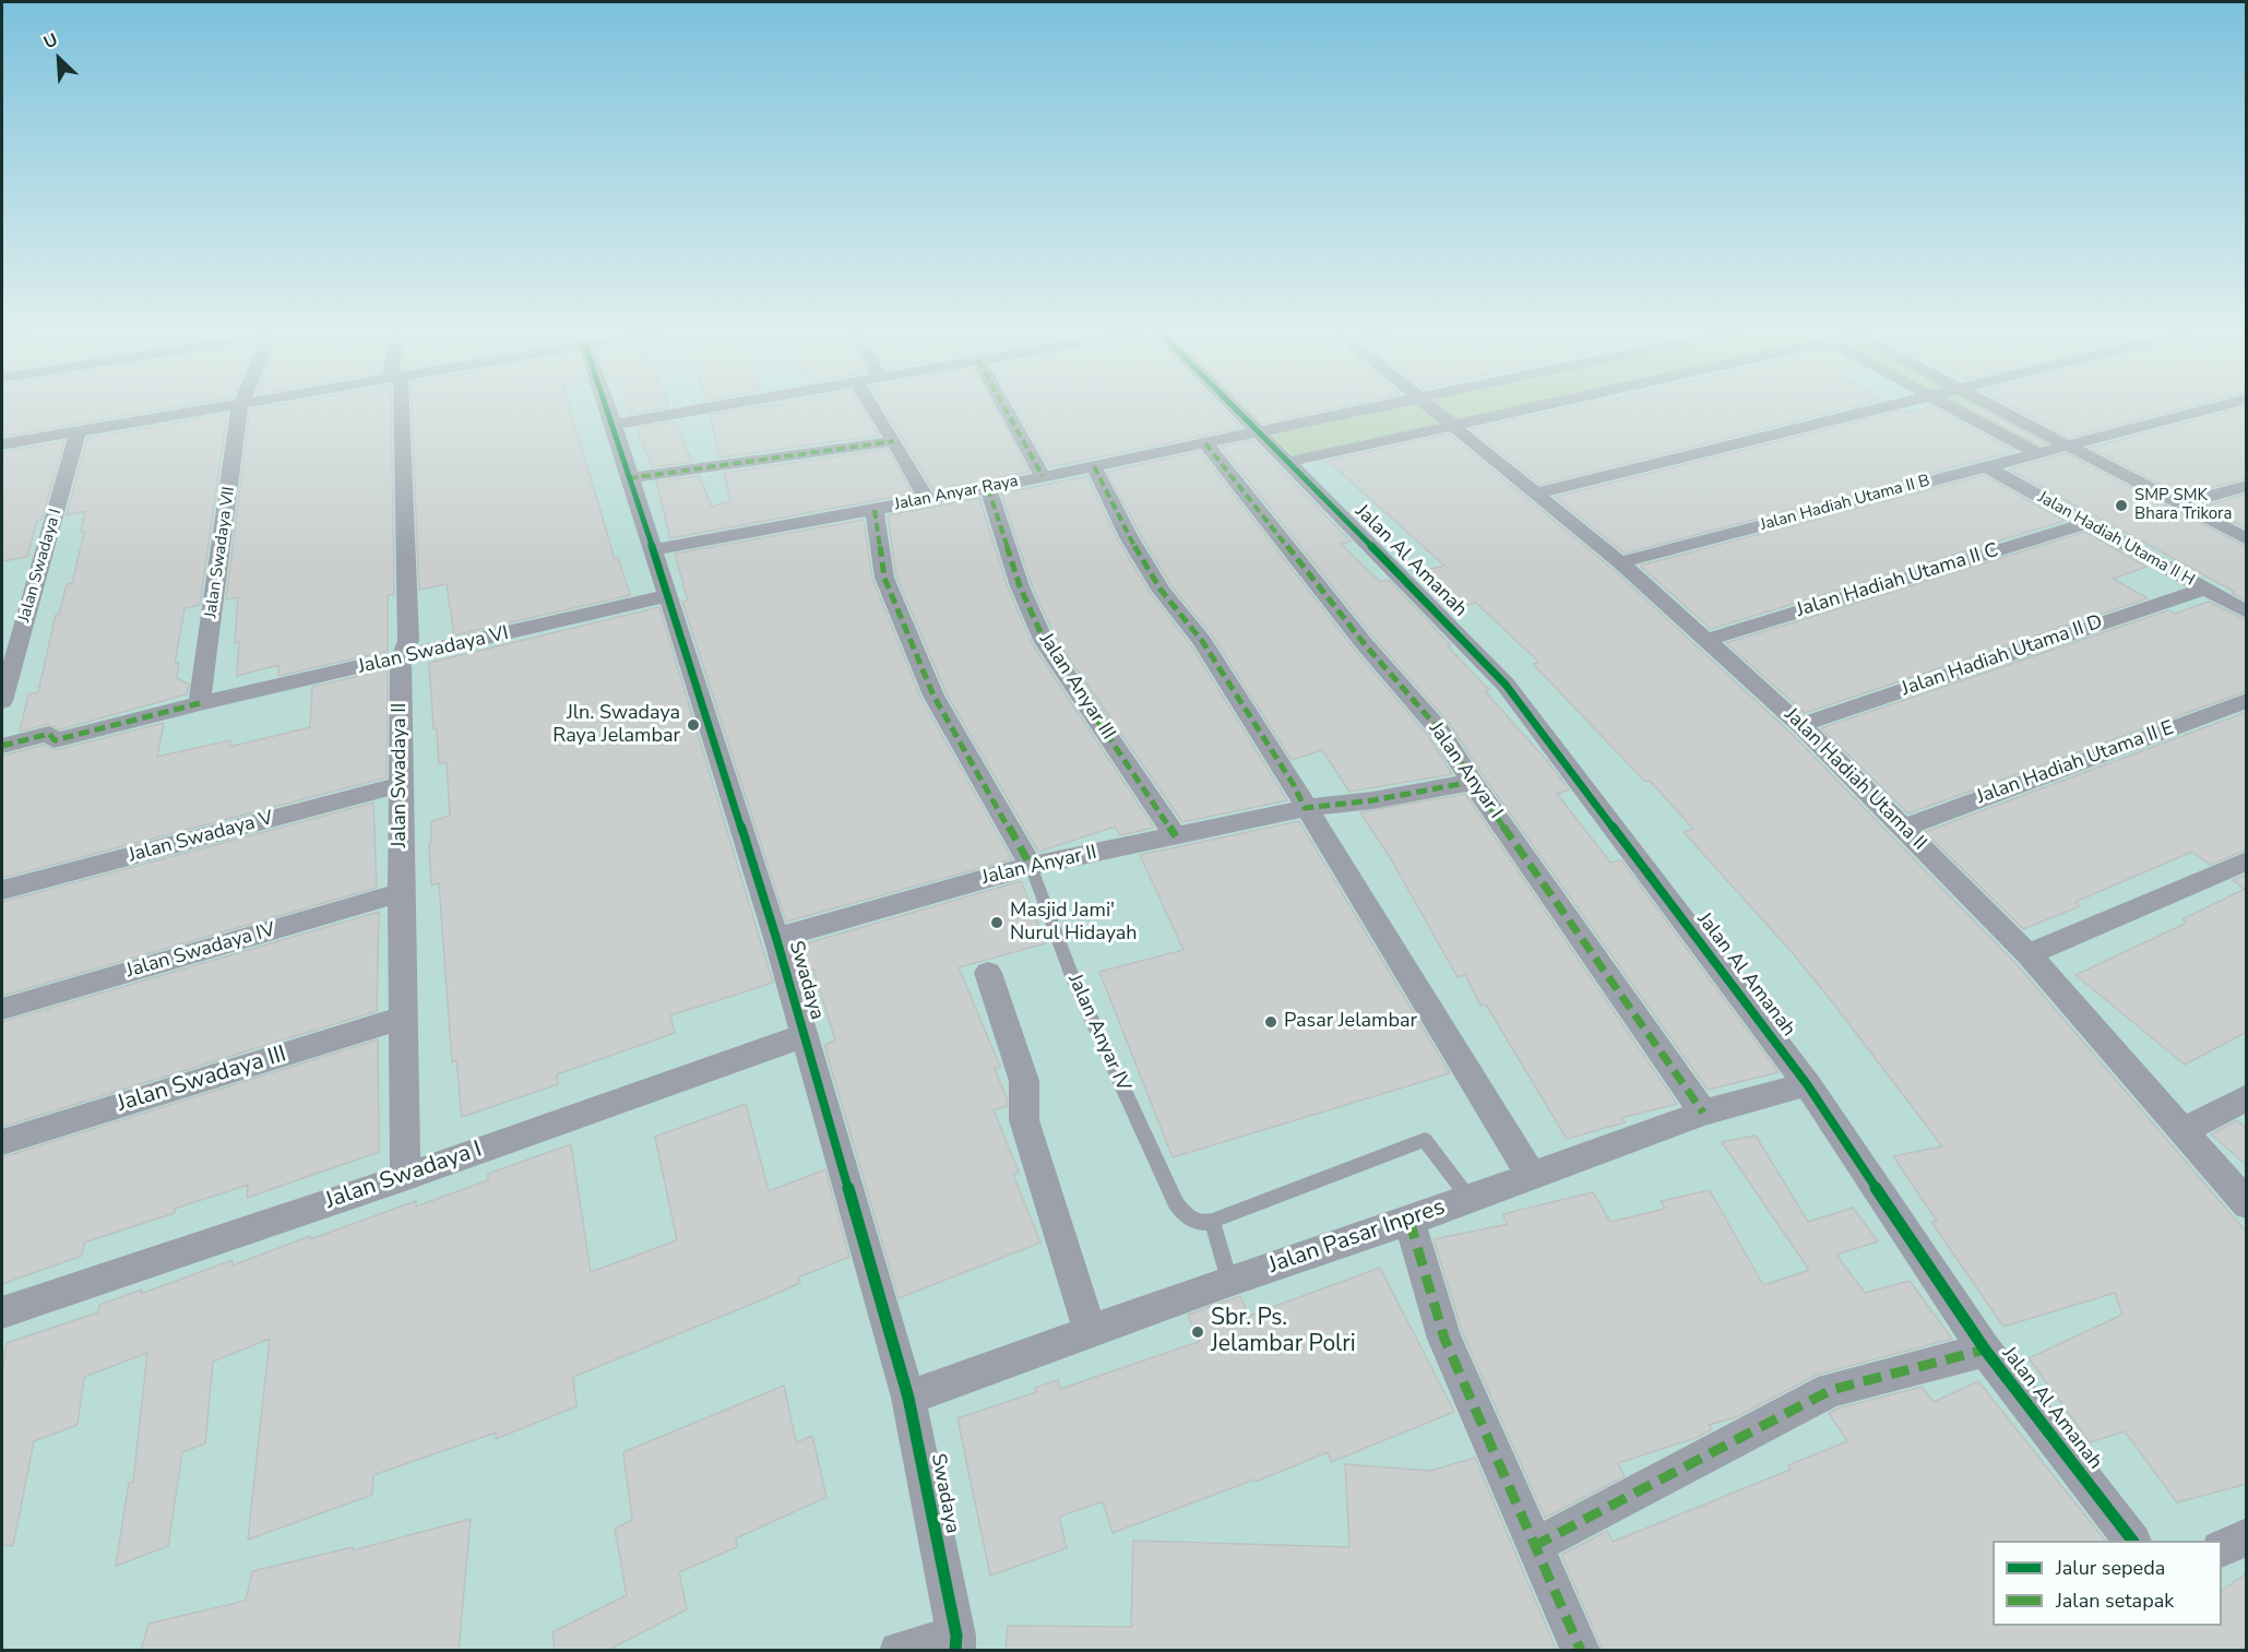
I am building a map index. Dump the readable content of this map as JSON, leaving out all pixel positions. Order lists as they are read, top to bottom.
{
  "streets": {
    "street": [
      "Jalan Anyar Raya",
      "Jalan Hadiah Utama II B",
      "Jalan Hadiah Utama II H",
      "Jalan Swadaya VII",
      "Jalan Al Amanah",
      "Jalan Swadaya I",
      "Jalan Hadiah Utama II C",
      "Jalan Swadaya VI",
      "Jalan Hadiah Utama II D",
      "Jalan Anyar III",
      "Jalan Hadiah Utama II E",
      "Jalan Anyar I",
      "Jalan Swadaya II",
      "Jalan Hadiah Utama II",
      "Jalan Swadaya V",
      "Jalan Anyar II",
      "Jalan Swadaya IV",
      "Swadaya",
      "Jalan Anyar IV",
      "Jalan Swadaya III",
      "Jalan Pasar Inpres"
    ]
  },
  "crossings": [
    ["Jalan Anyar Raya", "Jalan Al Amanah"],
    ["Jalan Anyar Raya", "Jalan Anyar III"],
    ["Jalan Anyar Raya", "Jalan Anyar I"],
    ["Jalan Anyar Raya", "Swadaya"],
    ["Jalan Anyar Raya", "Jalan Anyar IV"],
    ["Jalan Hadiah Utama II B", "Jalan Hadiah Utama II H"],
    ["Jalan Hadiah Utama II B", "Jalan Hadiah Utama II"],
    ["Jalan Hadiah Utama II H", "Jalan Hadiah Utama II C"],
    ["Jalan Hadiah Utama II H", "Jalan Hadiah Utama II D"],
    ["Jalan Swadaya VII", "Jalan Swadaya VI"],
    ["Jalan Al Amanah", "Jalan Pasar Inpres"],
    ["Jalan Swadaya I", "Jalan Swadaya II"],
    ["Jalan Swadaya I", "Swadaya"],
    ["Jalan Hadiah Utama II C", "Jalan Hadiah Utama II"],
    ["Jalan Swadaya VI", "Jalan Swadaya II"],
    ["Jalan Swadaya VI", "Swadaya"],
    ["Jalan Hadiah Utama II D", "Jalan Hadiah Utama II"],
    ["Jalan Anyar III", "Jalan Anyar II"],
    ["Jalan Hadiah Utama II E", "Jalan Hadiah Utama II"],
    ["Jalan Anyar I", "Jalan Anyar II"],
    ["Jalan Anyar I", "Jalan Pasar Inpres"],
    ["Jalan Swadaya II", "Jalan Swadaya V"],
    ["Jalan Swadaya II", "Jalan Swadaya IV"],
    ["Jalan Swadaya II", "Jalan Swadaya III"],
    ["Jalan Anyar II", "Swadaya"],
    ["Jalan Anyar II", "Jalan Anyar IV"],
    ["Swadaya", "Jalan Pasar Inpres"]
  ],
  "places": [
    "SMP SMK Bhara Trikora",
    "Jln. Swadaya Raya Jelambar",
    "Masjid Jami' Nurul Hidayah",
    "Pasar Jelambar",
    "Sbr. Ps. Jelambar Polri"
  ],
  "legend": ["Jalur sepeda", "Jalan setapak"],
  "north": "top left"
}
